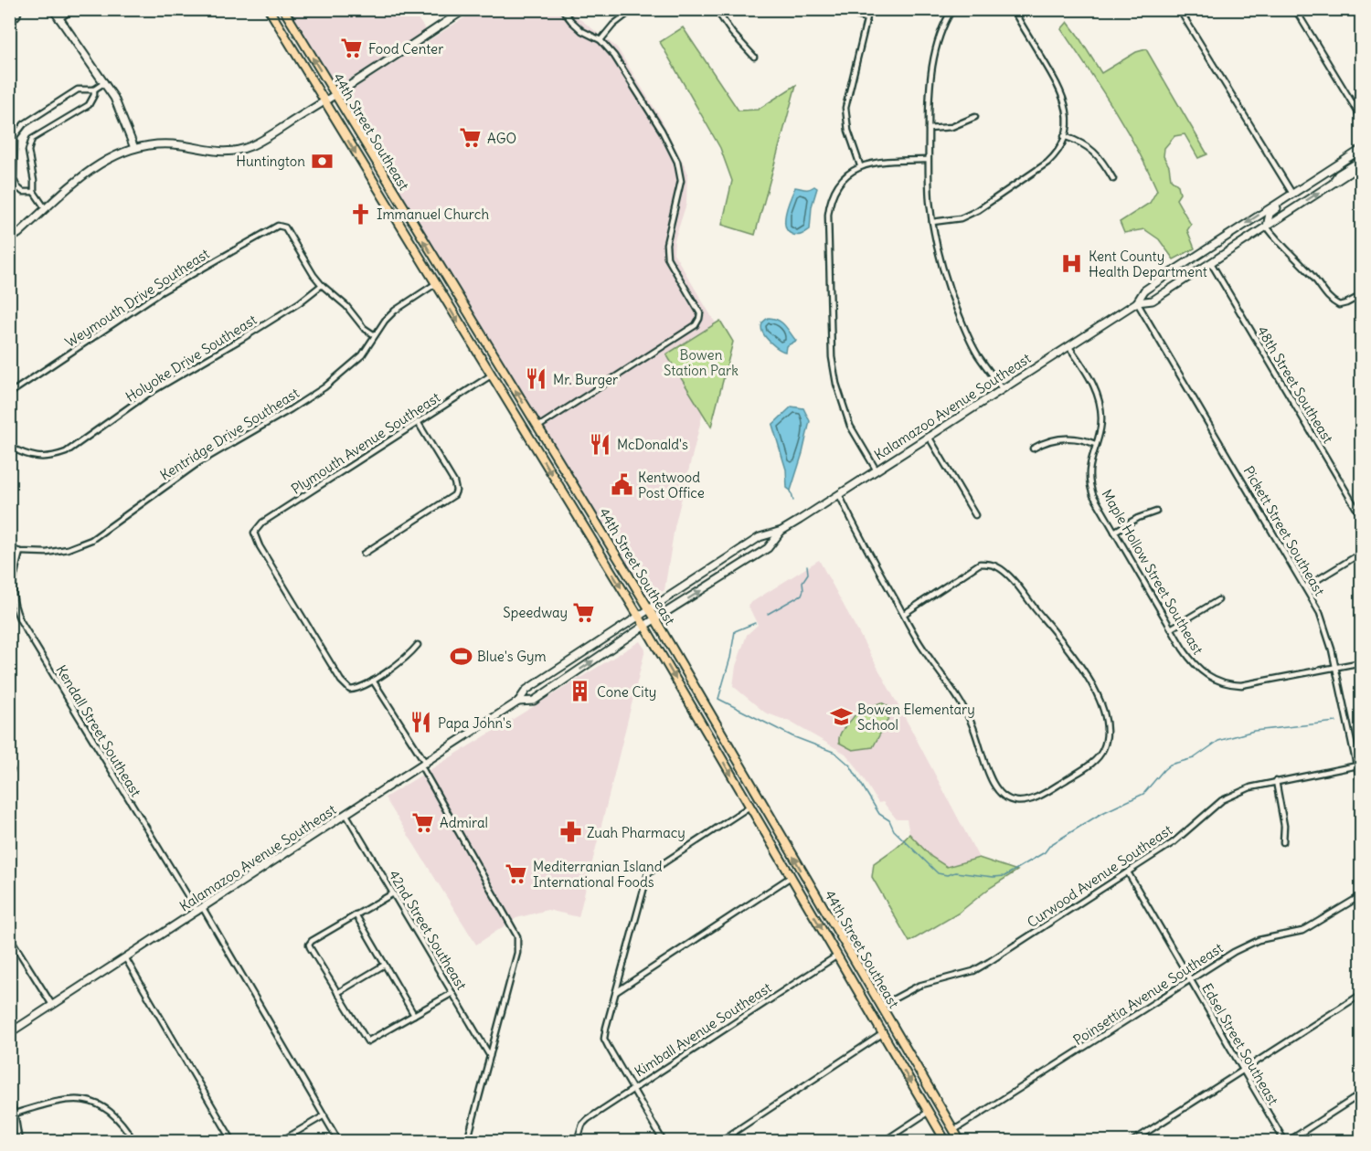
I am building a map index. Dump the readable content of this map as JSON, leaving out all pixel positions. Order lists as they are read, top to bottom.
{
  "streets": {
    "main road": ["44th Street Southeast", "Kalamazoo Avenue Southeast"],
    "street": [
      "Weymouth Drive Southeast",
      "Holyoke Drive Southeast",
      "48th Street Southeast",
      "Kentridge Drive Southeast",
      "Plymouth Avenue Southeast",
      "Pickett Street Southeast",
      "Maple Hollow Street Southeast",
      "Kendall Street Southeast",
      "Curwood Avenue Southeast",
      "42nd Street Southeast",
      "Poinsettia Avenue Southeast",
      "Kimball Avenue Southeast",
      "Edsel Street Southeast"
    ]
  },
  "crossings": [
    ["44th Street Southeast", "Kalamazoo Avenue Southeast"],
    ["44th Street Southeast", "Kentridge Drive Southeast"],
    ["44th Street Southeast", "Plymouth Avenue Southeast"],
    ["44th Street Southeast", "Curwood Avenue Southeast"],
    ["44th Street Southeast", "Poinsettia Avenue Southeast"],
    ["44th Street Southeast", "Kimball Avenue Southeast"],
    ["Weymouth Drive Southeast", "Holyoke Drive Southeast"],
    ["48th Street Southeast", "Kalamazoo Avenue Southeast"],
    ["Kalamazoo Avenue Southeast", "Pickett Street Southeast"],
    ["Kalamazoo Avenue Southeast", "Maple Hollow Street Southeast"],
    ["Kalamazoo Avenue Southeast", "Kendall Street Southeast"],
    ["Kalamazoo Avenue Southeast", "42nd Street Southeast"],
    ["Kentridge Drive Southeast", "Kendall Street Southeast"],
    ["Pickett Street Southeast", "Maple Hollow Street Southeast"],
    ["Pickett Street Southeast", "Curwood Avenue Southeast"],
    ["Curwood Avenue Southeast", "Edsel Street Southeast"],
    ["Poinsettia Avenue Southeast", "Edsel Street Southeast"]
  ],
  "parks": ["Bowen Station Park"],
  "places": {
    "supermarket": [
      "Food Center",
      "AGO",
      "Speedway",
      "Admiral",
      "Mediterranian Island International Foods"
    ],
    "bank": ["Huntington"],
    "church": ["Immanuel Church"],
    "hospital": ["Kent County Health Department"],
    "restaurant": ["Mr. Burger", "McDonald's", "Papa John's"],
    "public building": ["Kentwood Post Office"],
    "sports": ["Blue's Gym"],
    "building": ["Cone City"],
    "school or university": ["Bowen Elementary School"],
    "pharmacy": ["Zuah Pharmacy"]
  }
}
